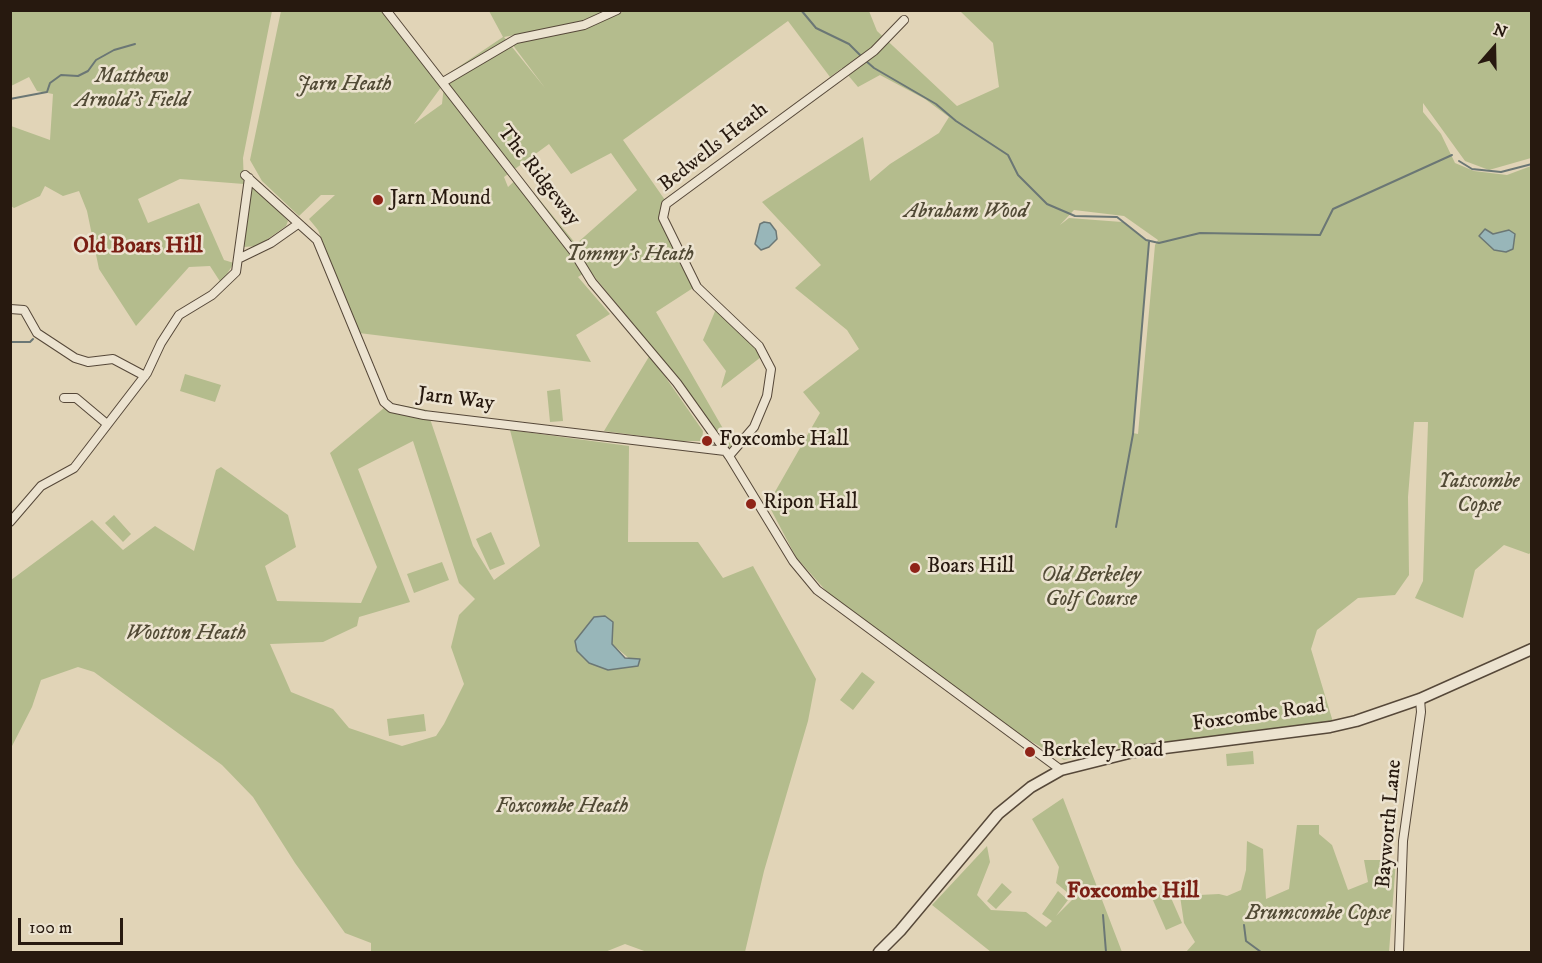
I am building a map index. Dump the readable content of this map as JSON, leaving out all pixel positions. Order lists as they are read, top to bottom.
{
  "streets": {
    "street": [
      "Bedwells Heath",
      "The Ridgeway",
      "Jarn Way",
      "Foxcombe Road",
      "Bayworth Lane"
    ]
  },
  "crossings": [
    ["Bedwells Heath", "The Ridgeway"],
    ["Bedwells Heath", "Jarn Way"],
    ["The Ridgeway", "Jarn Way"],
    ["Foxcombe Road", "Bayworth Lane"]
  ],
  "districts": ["Old Boars Hill", "Foxcombe Hill"],
  "parks": [
    "Matthew Arnold's Field",
    "Jarn Heath",
    "Abraham Wood",
    "Tommy's Heath",
    "Yatscombe Copse",
    "Old Berkeley Golf Course",
    "Wootton Heath",
    "Foxcombe Heath",
    "Brumcombe Copse"
  ],
  "places": [
    "Jarn Mound",
    "Foxcombe Hall",
    "Ripon Hall",
    "Boars Hill",
    "Berkeley Road"
  ],
  "scale_bar": "100 m",
  "north": "top"
}
